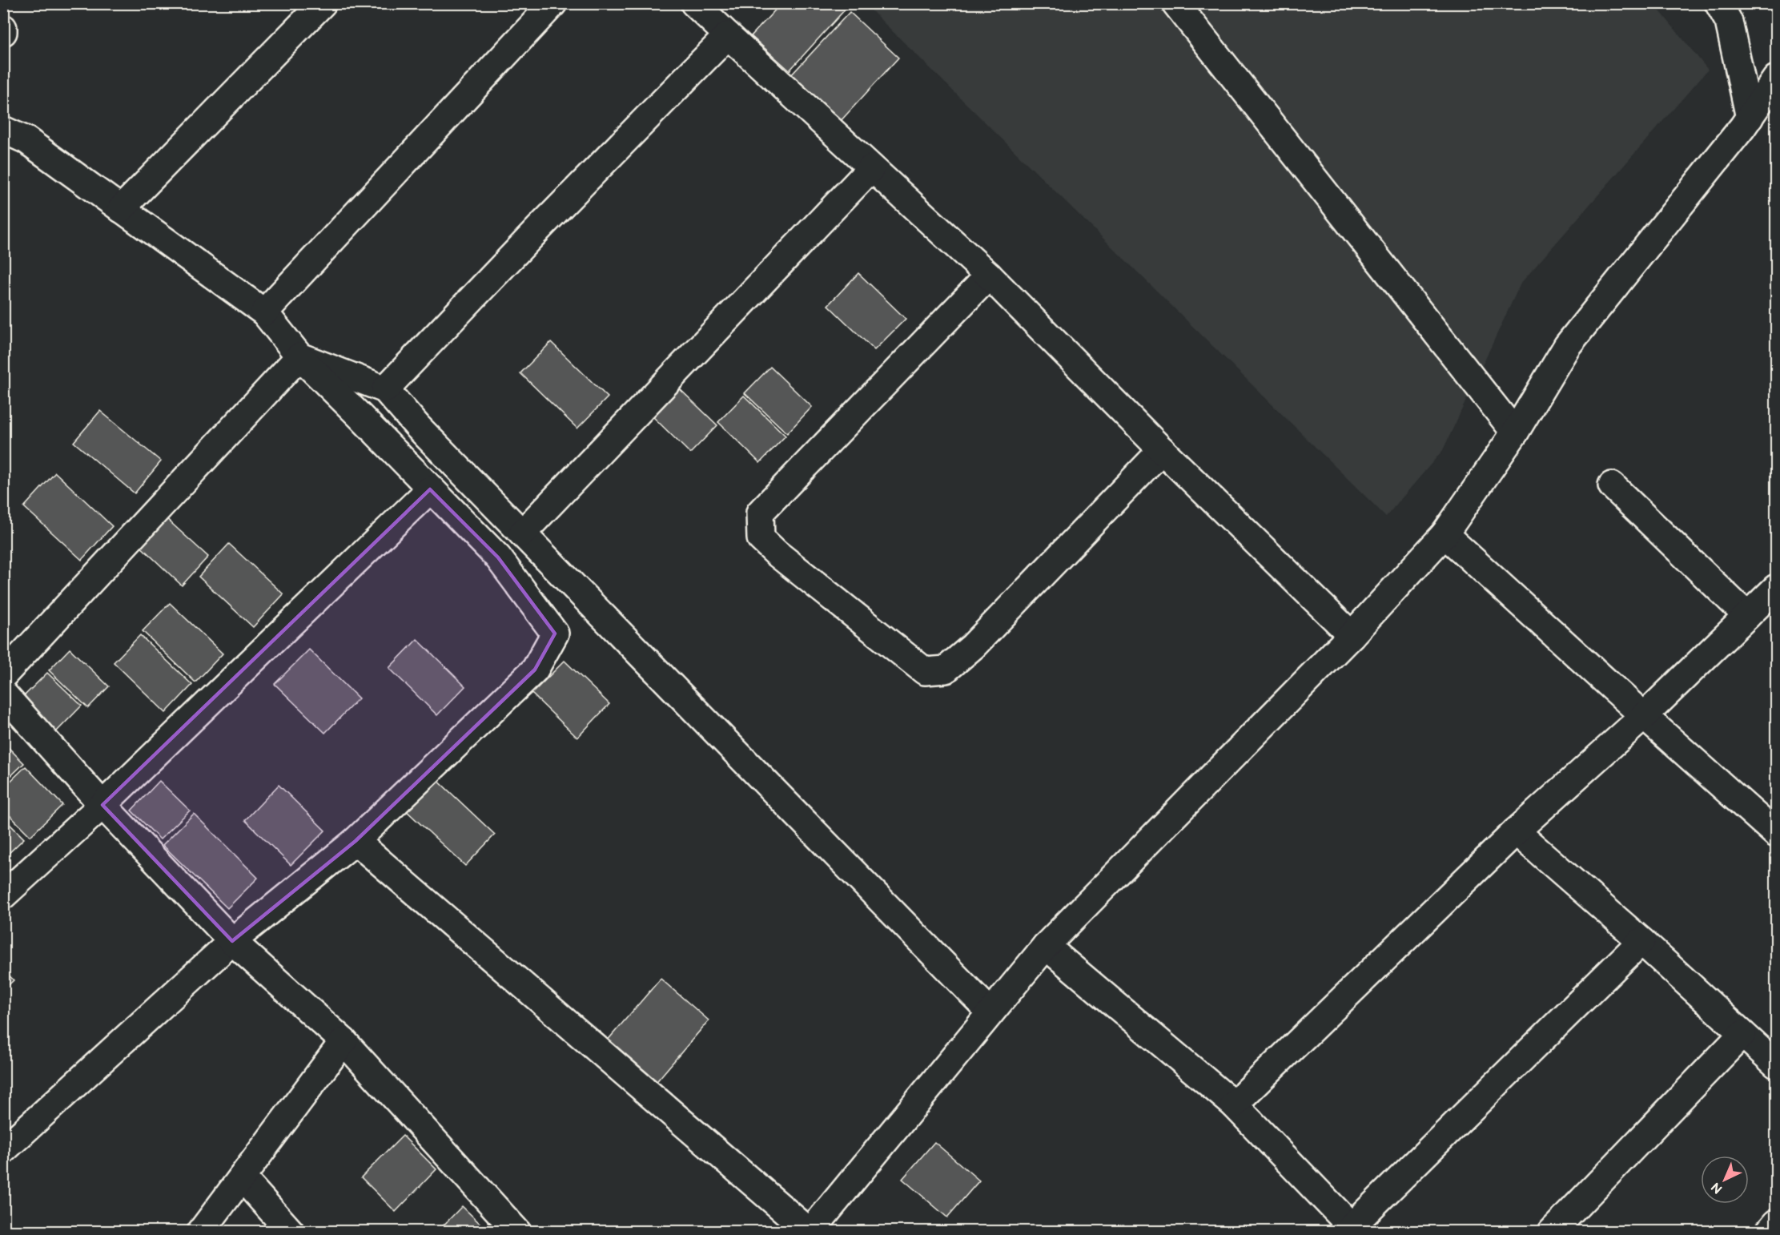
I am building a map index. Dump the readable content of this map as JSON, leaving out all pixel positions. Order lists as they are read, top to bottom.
{
  "north": "bottom left"
}
